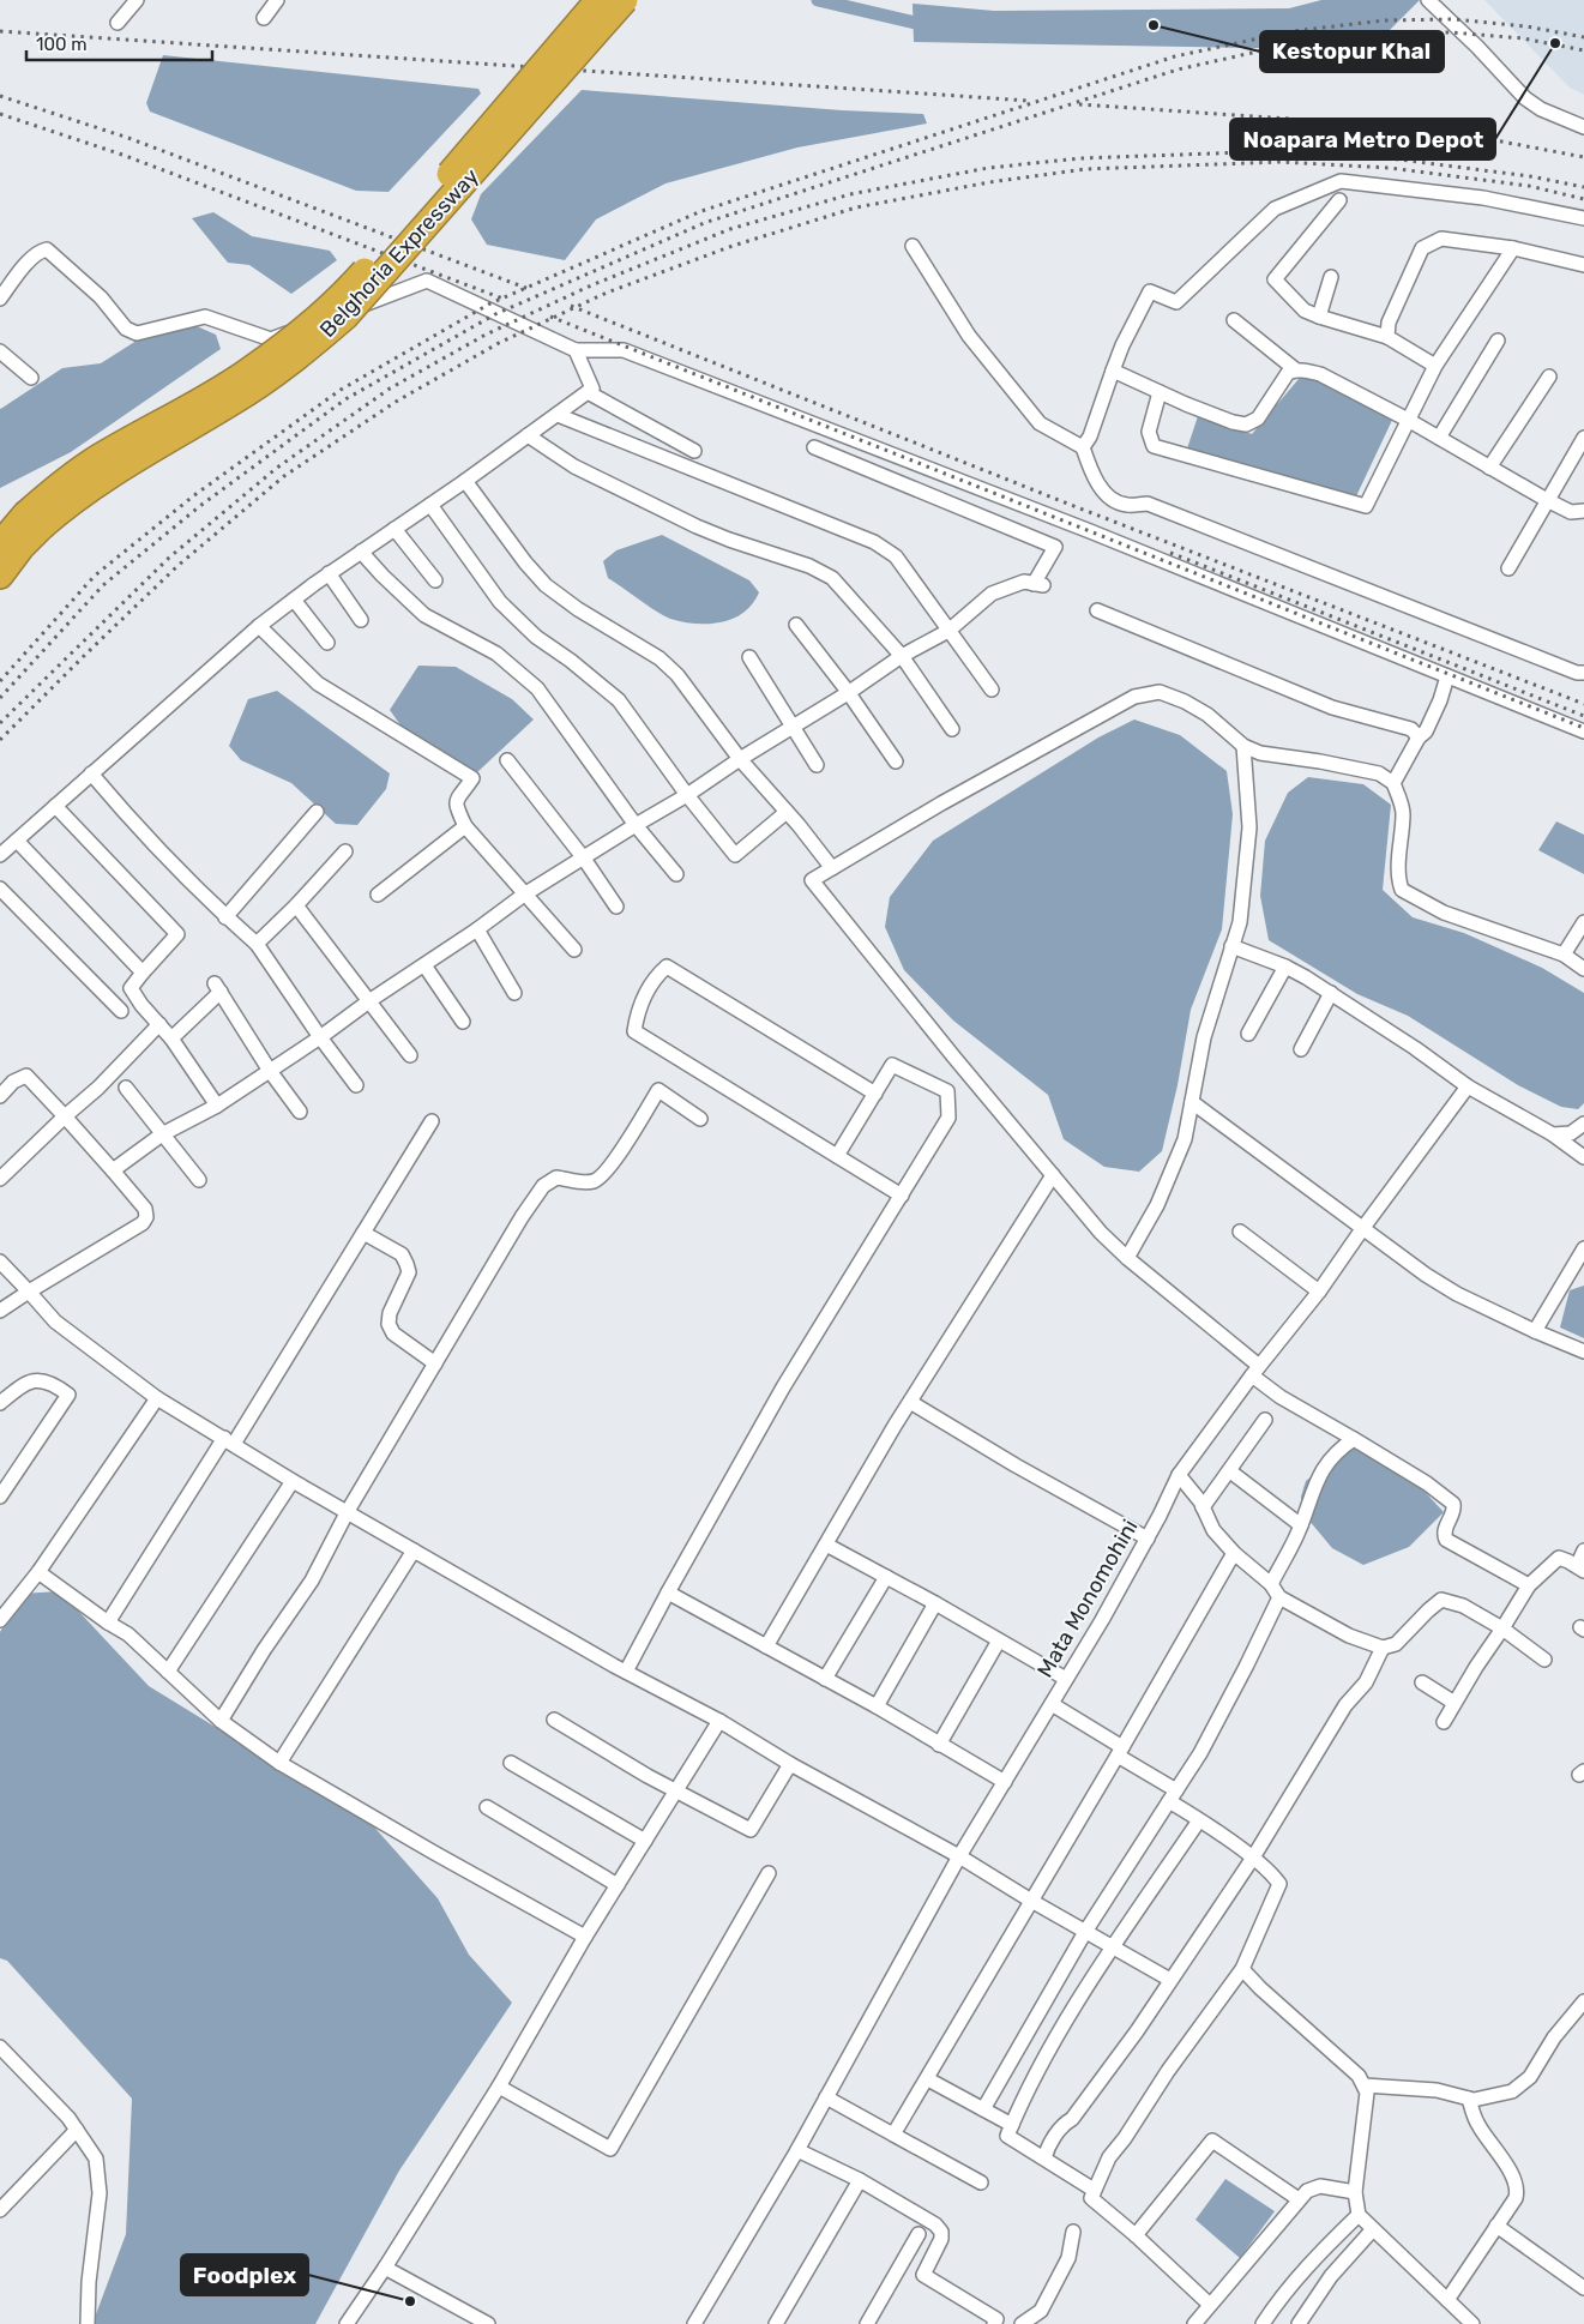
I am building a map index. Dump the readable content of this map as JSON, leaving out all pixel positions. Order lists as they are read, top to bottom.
{
  "streets": {
    "highway": ["Belghoria Expressway"],
    "street": ["Mata Monomohini"]
  },
  "places": ["Kestopur Khal", "Noapara Metro Depot", "Foodplex"],
  "scale_bar": "100 m"
}
